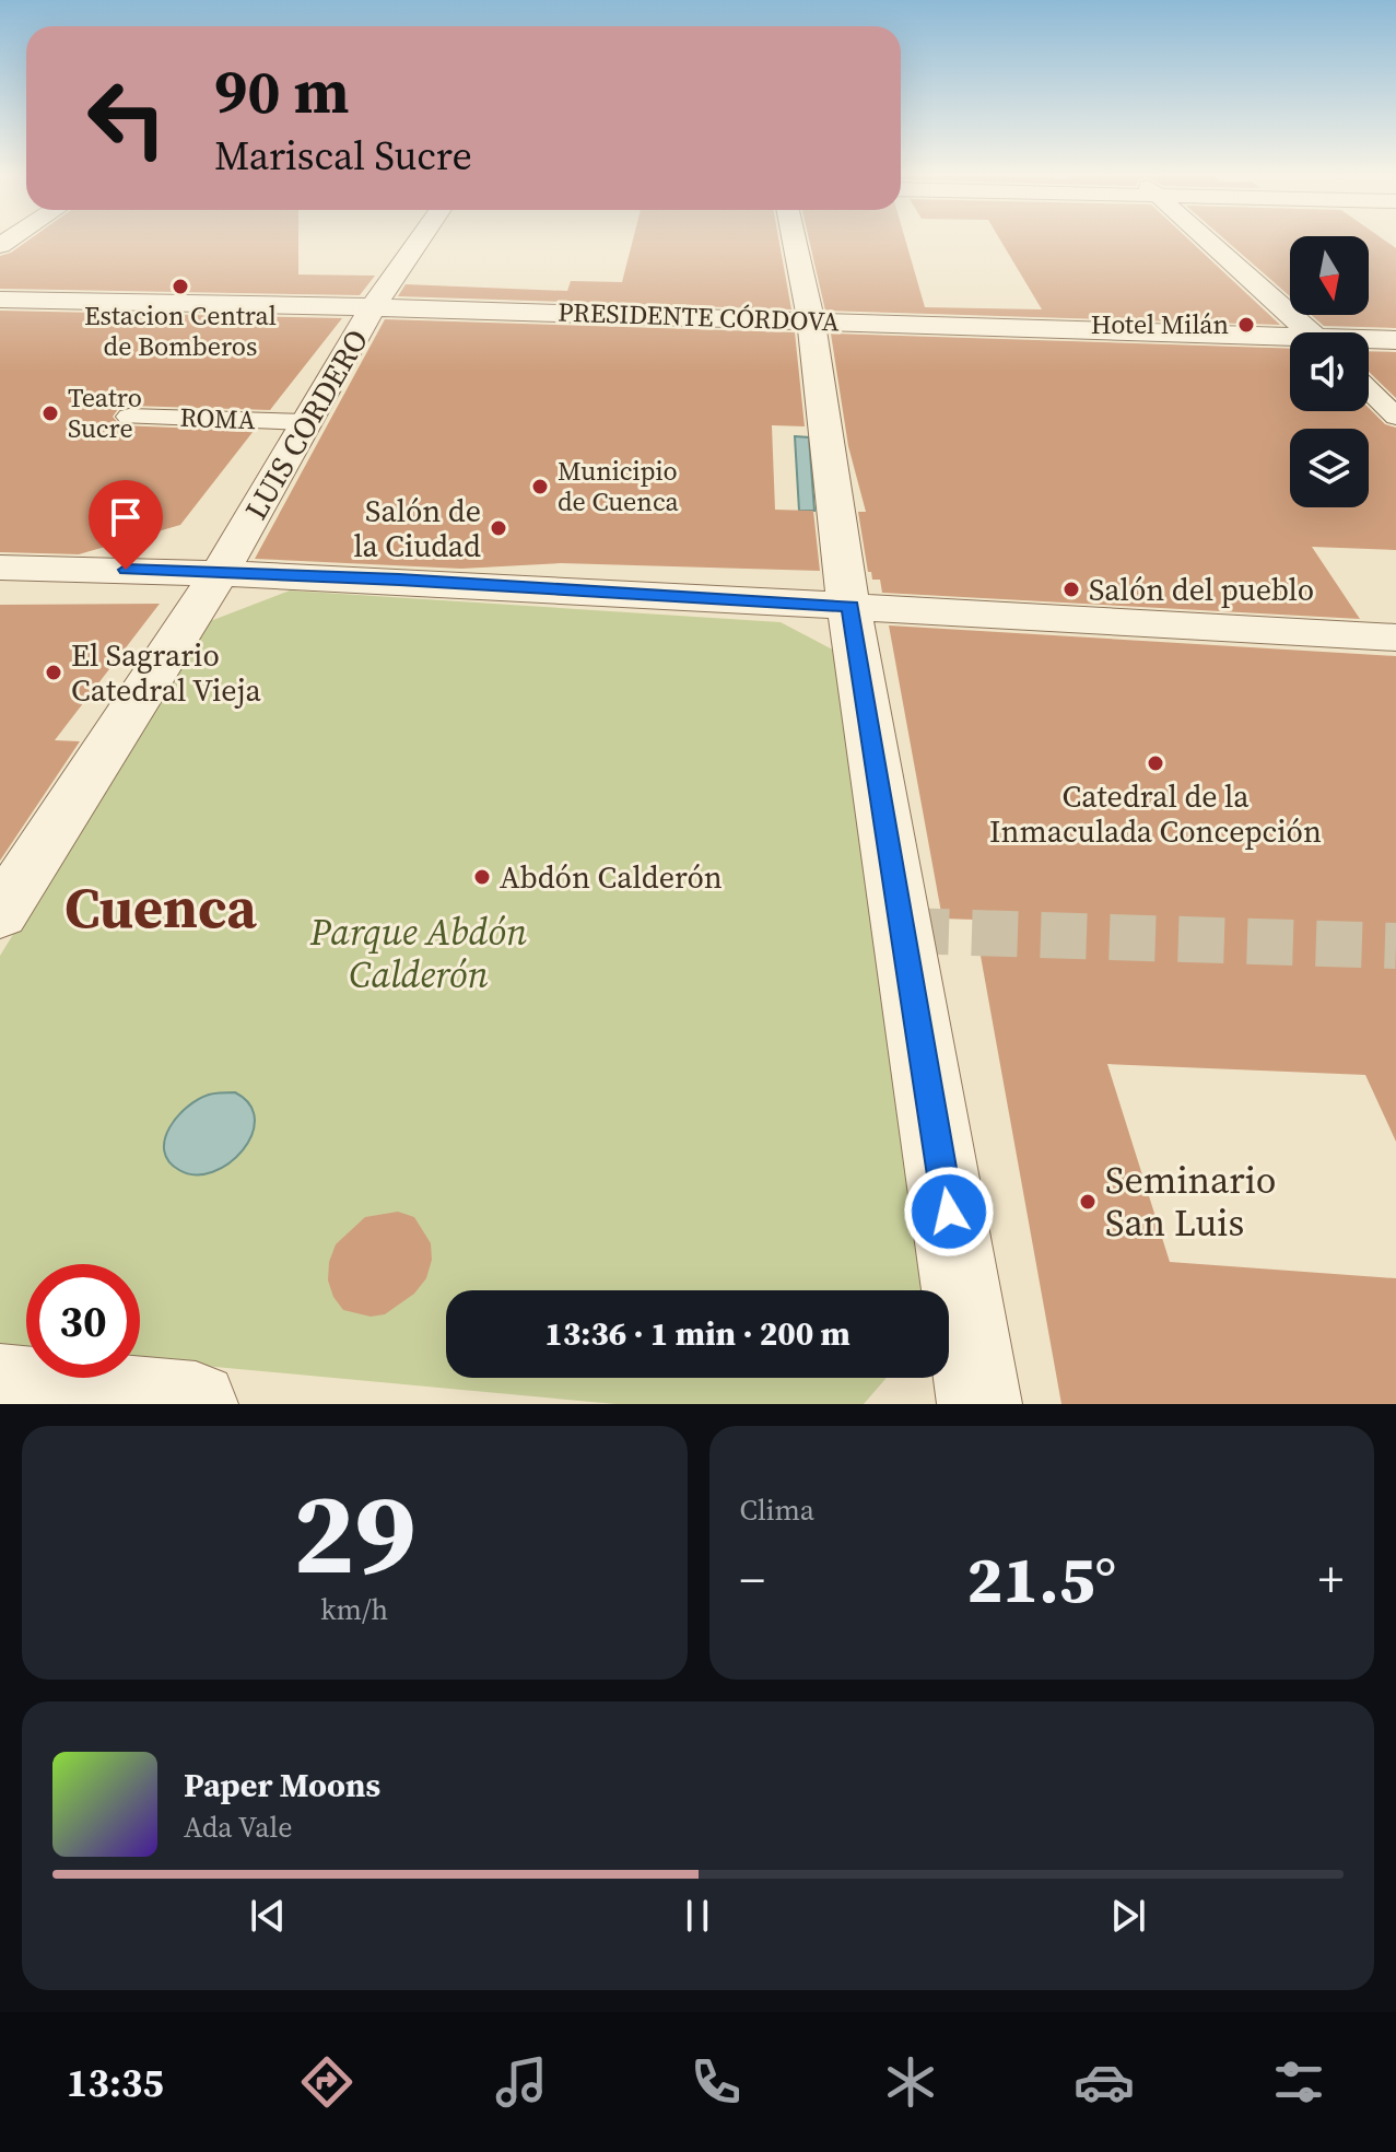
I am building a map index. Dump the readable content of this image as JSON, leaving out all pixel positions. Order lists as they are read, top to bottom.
{
  "streets": {
    "street": ["PRESIDENTE CÓRDOVA", "ROMA", "LUIS CORDERO"]
  },
  "crossings": [
    ["PRESIDENTE CÓRDOVA", "LUIS CORDERO"],
    ["ROMA", "LUIS CORDERO"]
  ],
  "districts": ["Cuenca"],
  "parks": ["Parque Abdón Calderón"],
  "places": [
    "Estacion Central de Bomberos",
    "Hotel Milán",
    "Teatro Sucre",
    "Municipio de Cuenca",
    "Salón de la Ciudad",
    "Salón del pueblo",
    "El Sagrario Catedral Vieja",
    "Catedral de la Inmaculada Concepción",
    "Abdón Calderón",
    "Seminario San Luis"
  ],
  "north": "bottom",
  "page": {
    "turn": ["90 m", "Mariscal Sucre"],
    "limit": "30",
    "trip": "13:36 · 1 min · 200 m",
    "tile": [
      ["29", "km/h"],
      "Clima"
    ],
    "heat": ["−", "21.5°", "+"],
    "song": ["Paper Moons", "Ada Vale"],
    "tabs": "13:35"
  }
}
